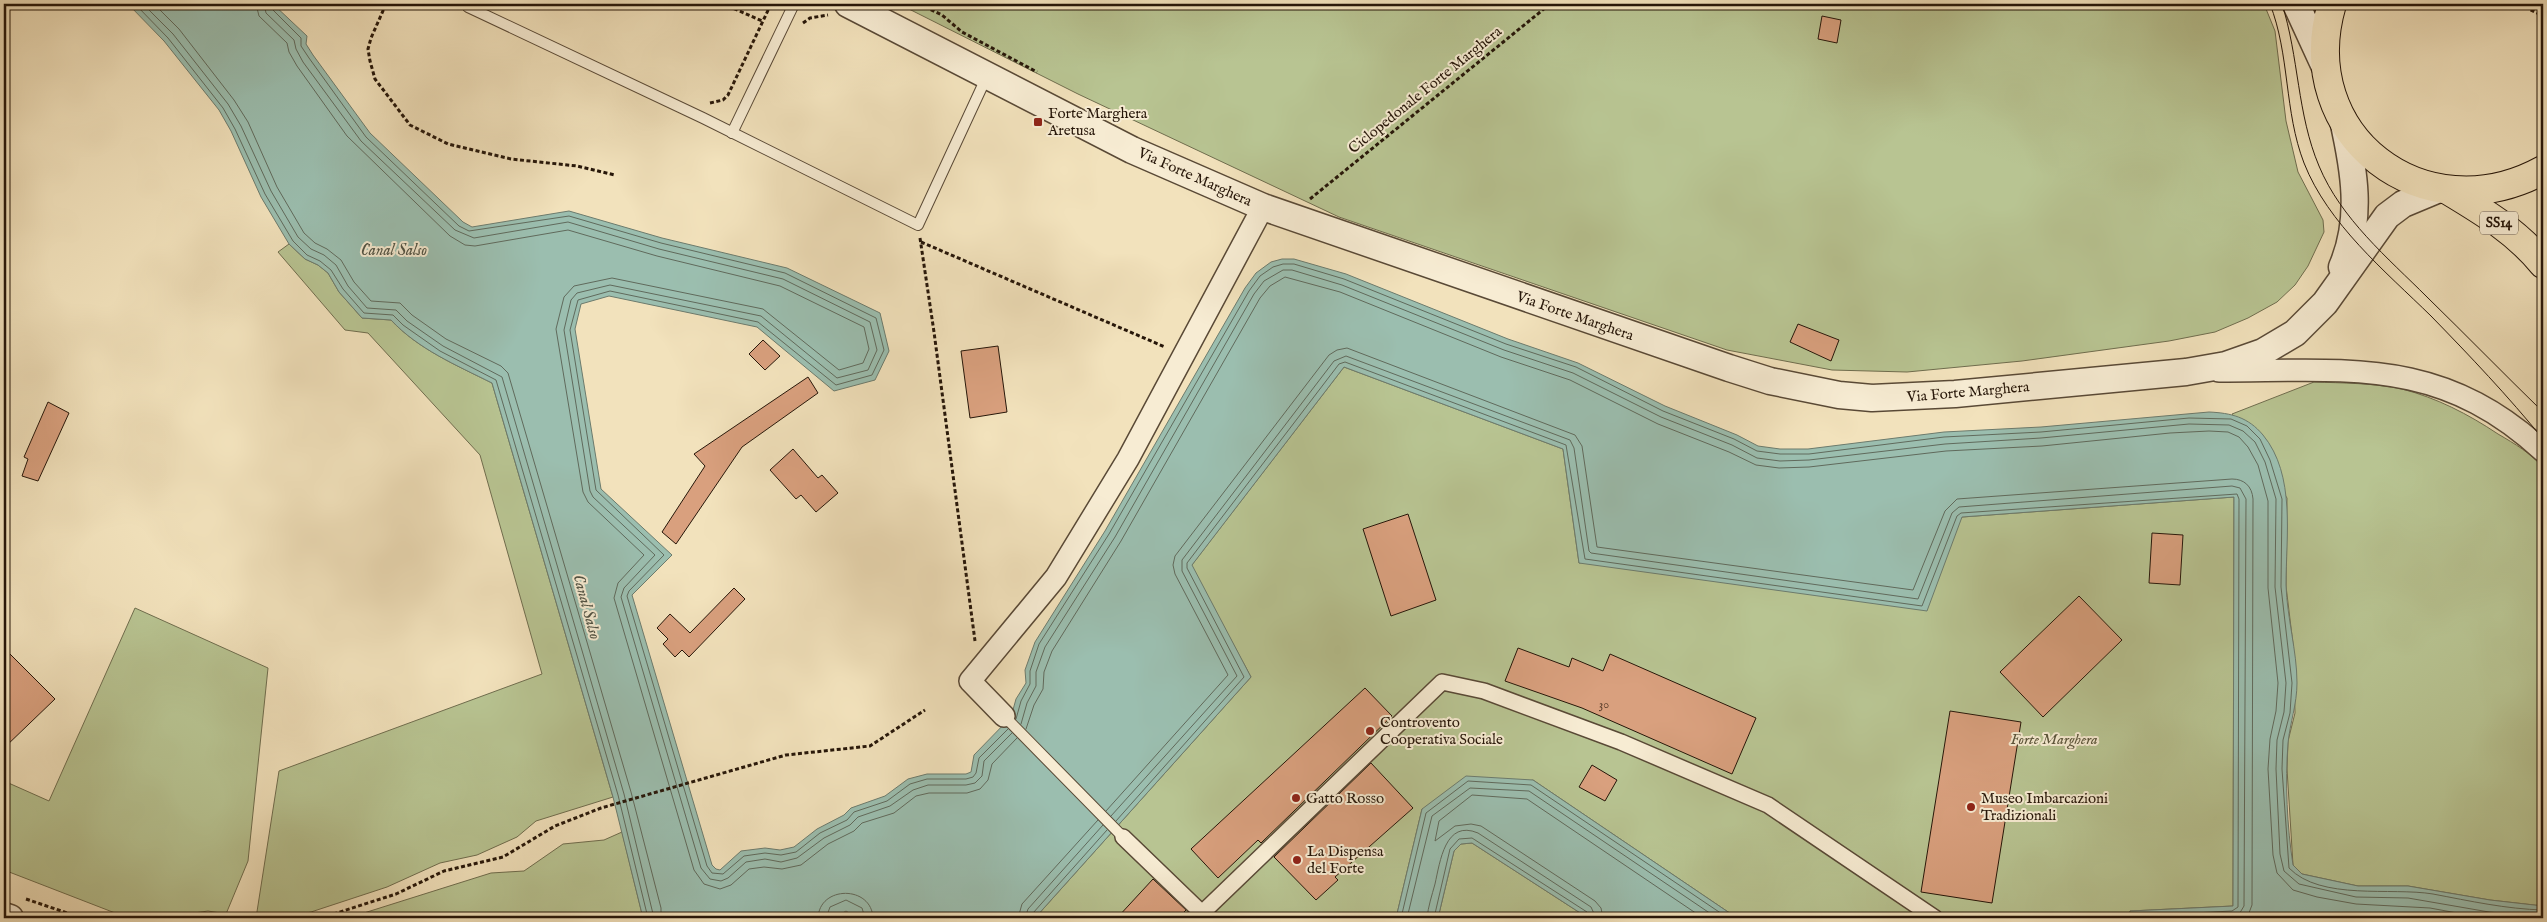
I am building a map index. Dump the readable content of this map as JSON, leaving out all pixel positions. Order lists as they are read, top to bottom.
{
  "streets": {
    "main road": ["SS14"],
    "street": ["Via Forte Marghera"],
    "path": ["Ciclopedonale Forte Marghera"]
  },
  "crossings": [
    ["Via Forte Marghera", "SS14"]
  ],
  "water": ["Canal Salso"],
  "parks": ["Forte Marghera"],
  "places": {
    "transit": ["Forte Marghera Aretusa"],
    "other": [
      "Controvento Cooperativa Sociale",
      "Gatto Rosso",
      "Museo Imbarcazioni Tradizionali",
      "La Dispensa del Forte"
    ]
  },
  "house_numbers": ["30"]
}
